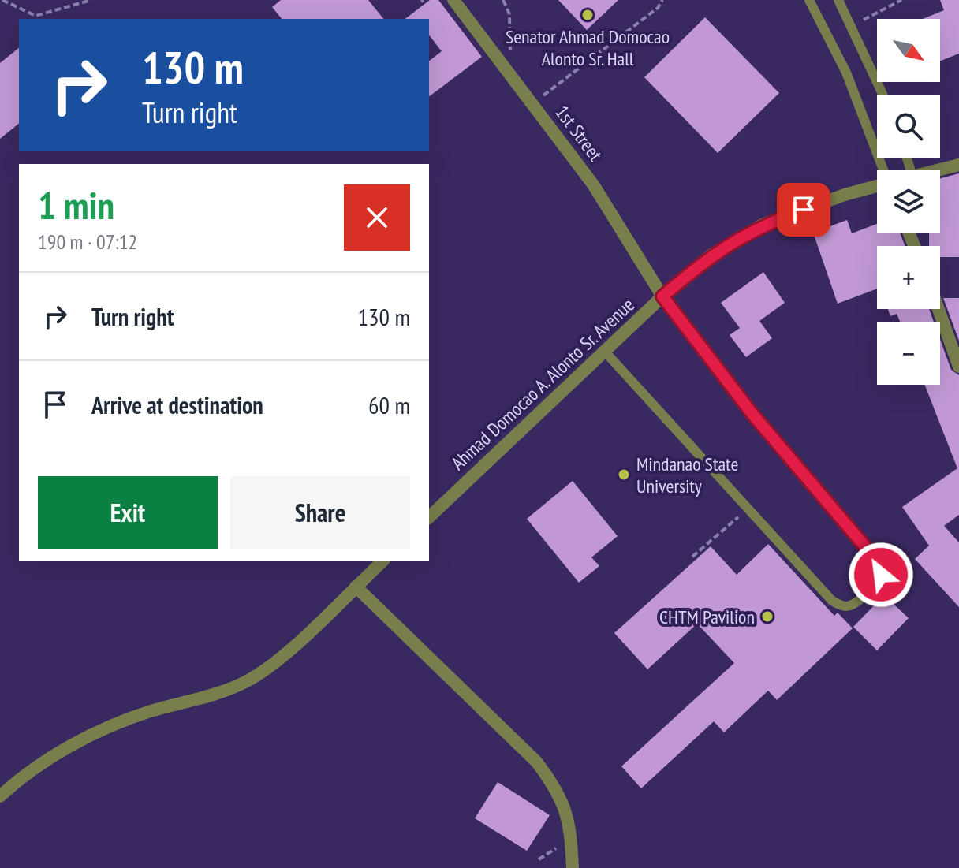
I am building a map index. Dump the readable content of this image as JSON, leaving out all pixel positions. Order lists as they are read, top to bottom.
{
  "streets": {
    "street": ["1st Street", "Ahmad Domocao A. Alonto Sr. Avenue"]
  },
  "crossings": [
    ["1st Street", "Ahmad Domocao A. Alonto Sr. Avenue"]
  ],
  "places": ["Senator Ahmad Domocao Alonto Sr. Hall", "Mindanao State University", "CHTM Pavilion"],
  "north": "bottom right",
  "page": {
    "map_buttons": ["+", "−"],
    "turn": ["130 m", "Turn right"],
    "heading": ["1 min", "190 m · 07:12"],
    "list": [
      {
        "name": "Turn right",
        "value": "130 m"
      },
      {
        "name": "Arrive at destination",
        "value": "60 m"
      }
    ],
    "buttons": ["Exit", "Share"]
  }
}
